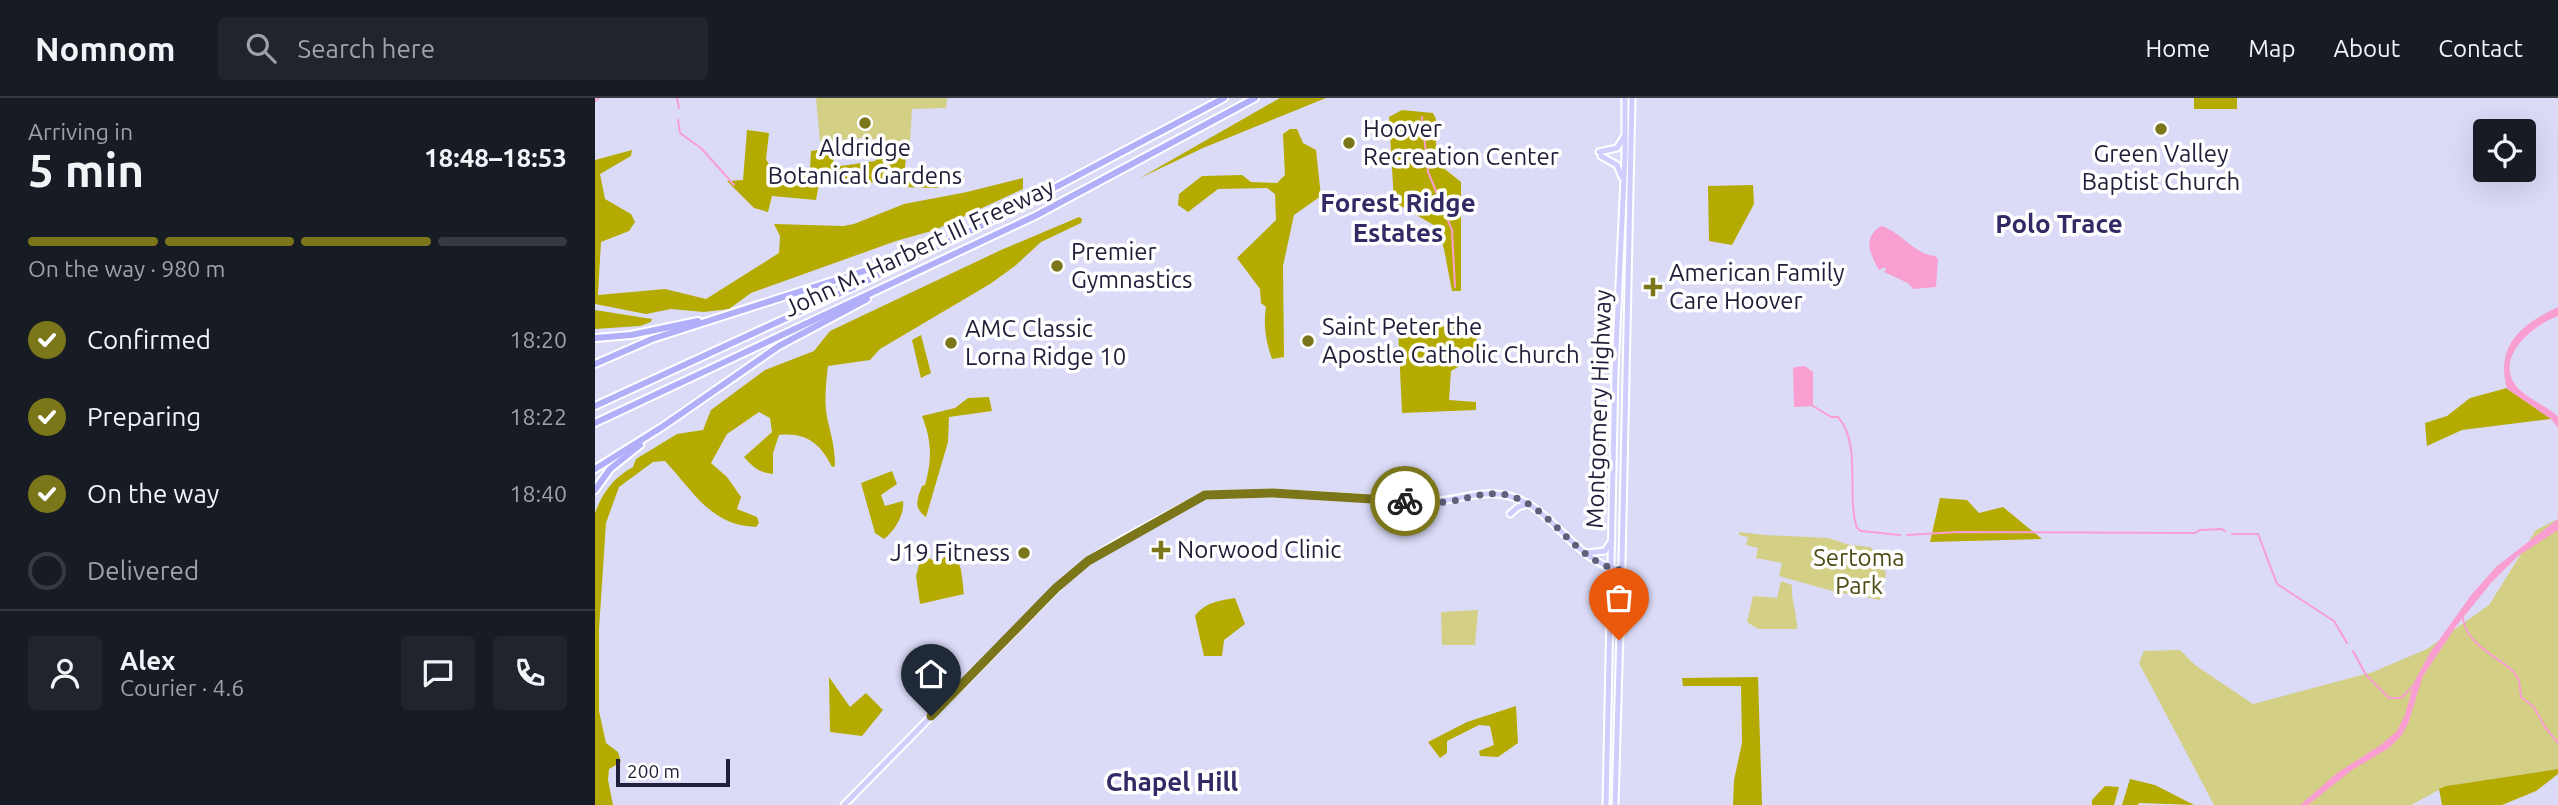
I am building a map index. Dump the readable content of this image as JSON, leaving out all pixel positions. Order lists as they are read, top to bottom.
{
  "streets": {
    "highway": ["John M. Harbert III Freeway"],
    "main road": ["Montgomery Highway"]
  },
  "districts": ["Forest Ridge Estates", "Polo Trace", "Chapel Hill"],
  "parks": ["Sertoma Park"],
  "places": {
    "other": [
      "Aldridge Botanical Gardens",
      "Green Valley Baptist Church",
      "Hoover Recreation Center",
      "Premier Gymnastics",
      "Saint Peter the Apostle Catholic Church",
      "AMC Classic Lorna Ridge 10",
      "J19 Fitness"
    ],
    "health": ["American Family Care Hoover", "Norwood Clinic"]
  },
  "scale_bar": "200 m",
  "page": {
    "header": "Nomnom",
    "search": "Search here",
    "nav": [
      "Home",
      "Map",
      "About",
      "Contact"
    ],
    "heading": ["5 min", "Arriving in", "18:48–18:53"],
    "panel": ["Alex", "Courier · 4.6"],
    "bar": "On the way · 980 m",
    "list": [
      ["Confirmed", "18:20"],
      ["Preparing", "18:22"],
      ["On the way", "18:40"],
      "Delivered"
    ],
    "scale": "200 m"
  }
}
